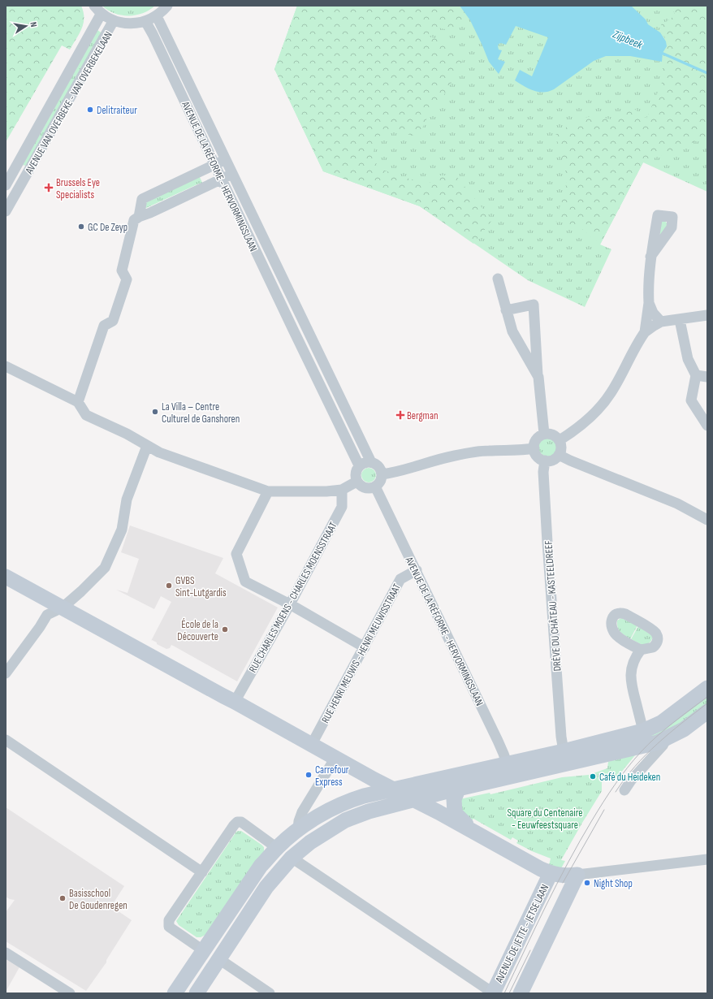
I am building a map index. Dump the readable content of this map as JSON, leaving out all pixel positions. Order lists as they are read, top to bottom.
{
  "streets": {
    "main road": ["AVENUE DE JETTE - JETSE LAAN"],
    "street": [
      "AVENUE VAN OVERBEKE - VAN OVERBEKELAAN",
      "AVENUE DE LA RÉFORME - HERVORMINGSLAAN",
      "RUE CHARLES MOENS - CHARLES MOENSSTRAAT",
      "DRÈVE DU CHÂTEAU - KASTEELDREEF",
      "RUE HENRI MEUWIS - HENRI MEUWISSTRAAT"
    ]
  },
  "crossings": [
    ["AVENUE DE LA RÉFORME - HERVORMINGSLAAN", "RUE HENRI MEUWIS - HENRI MEUWISSTRAAT"]
  ],
  "water": ["Zijpbeek"],
  "parks": ["Square du Centenaire - Eeuwfeestsquare"],
  "places": {
    "other": [
      "Delitraiteur",
      "GC De Zeyp",
      "La Villa – Centre Culturel de Ganshoren",
      "GVBS Sint-Lutgardis",
      "École de la Découverte",
      "Carrefour Express",
      "Café du Heideken",
      "Night Shop",
      "Basisschool De Goudenregen"
    ],
    "health": ["Brussels Eye Specialists", "Bergman"]
  },
  "north": "right"
}
